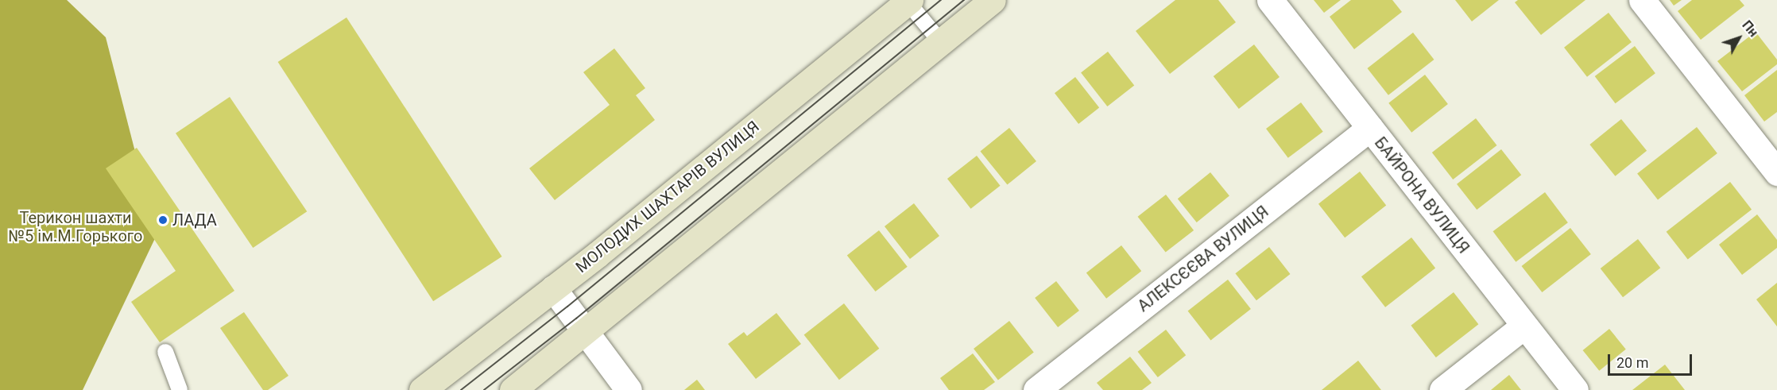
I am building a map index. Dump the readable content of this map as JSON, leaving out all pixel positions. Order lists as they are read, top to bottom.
{
  "streets": {
    "main road": ["МОЛОДИХ ШАХТАРІВ ВУЛИЦЯ"],
    "street": ["БАЙРОНА ВУЛИЦЯ", "АЛЕКСЄЄВА ВУЛИЦЯ"]
  },
  "crossings": [
    ["БАЙРОНА ВУЛИЦЯ", "АЛЕКСЄЄВА ВУЛИЦЯ"]
  ],
  "parks": ["Терикон шахти №5 ім.М.Горького"],
  "places": ["ЛАДА"],
  "scale_bar": "20 m",
  "north": "top right"
}
